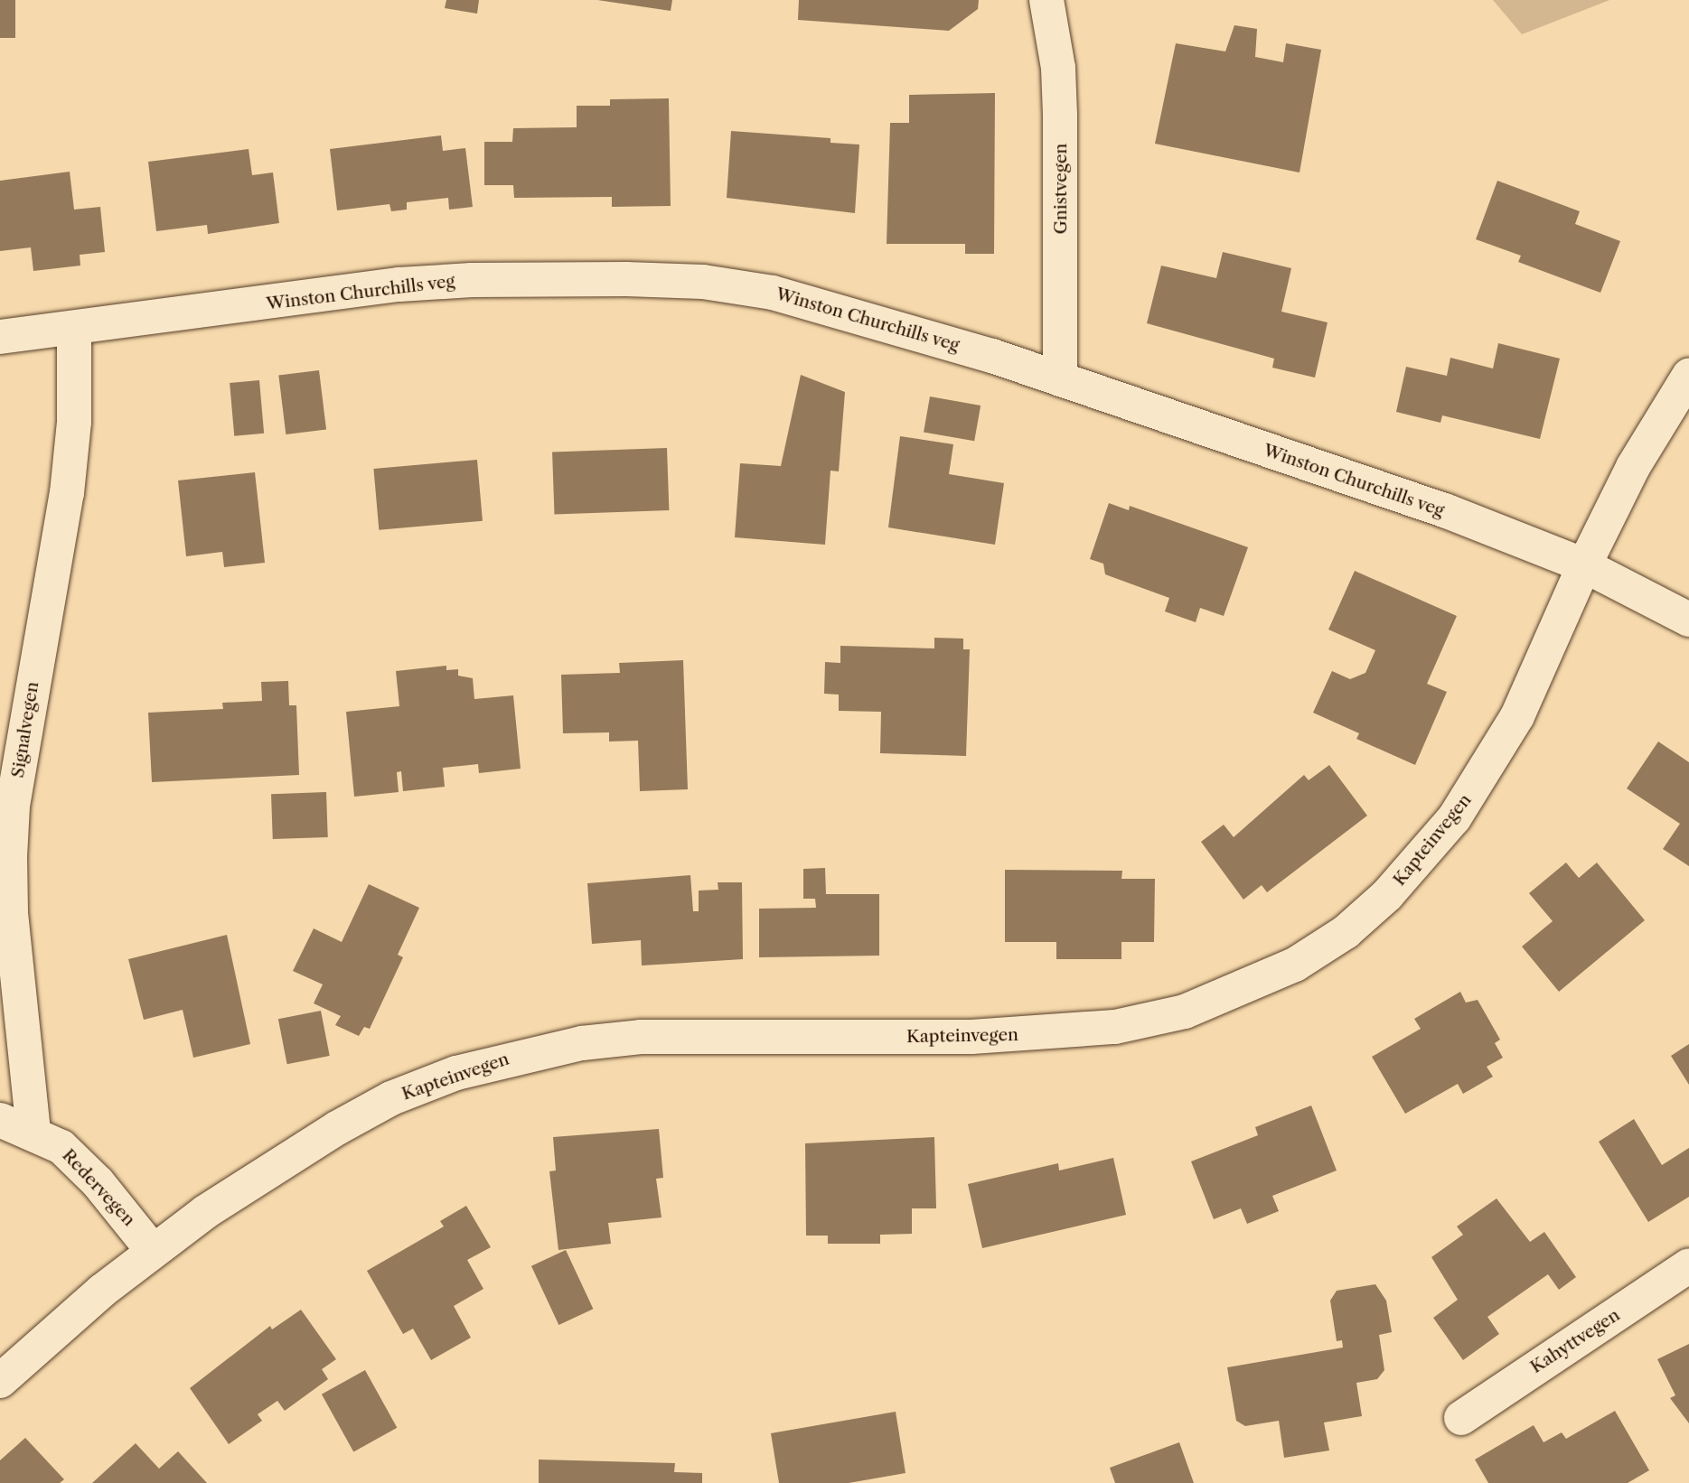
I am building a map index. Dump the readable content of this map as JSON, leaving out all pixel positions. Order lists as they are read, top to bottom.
{
  "streets": {
    "street": [
      "Gnistvegen",
      "Winston Churchills veg",
      "Signalvegen",
      "Kapteinvegen",
      "Redervegen",
      "Kahyttvegen"
    ]
  },
  "crossings": [
    ["Gnistvegen", "Winston Churchills veg"],
    ["Winston Churchills veg", "Signalvegen"],
    ["Winston Churchills veg", "Kapteinvegen"],
    ["Signalvegen", "Redervegen"],
    ["Kapteinvegen", "Redervegen"]
  ]
}
